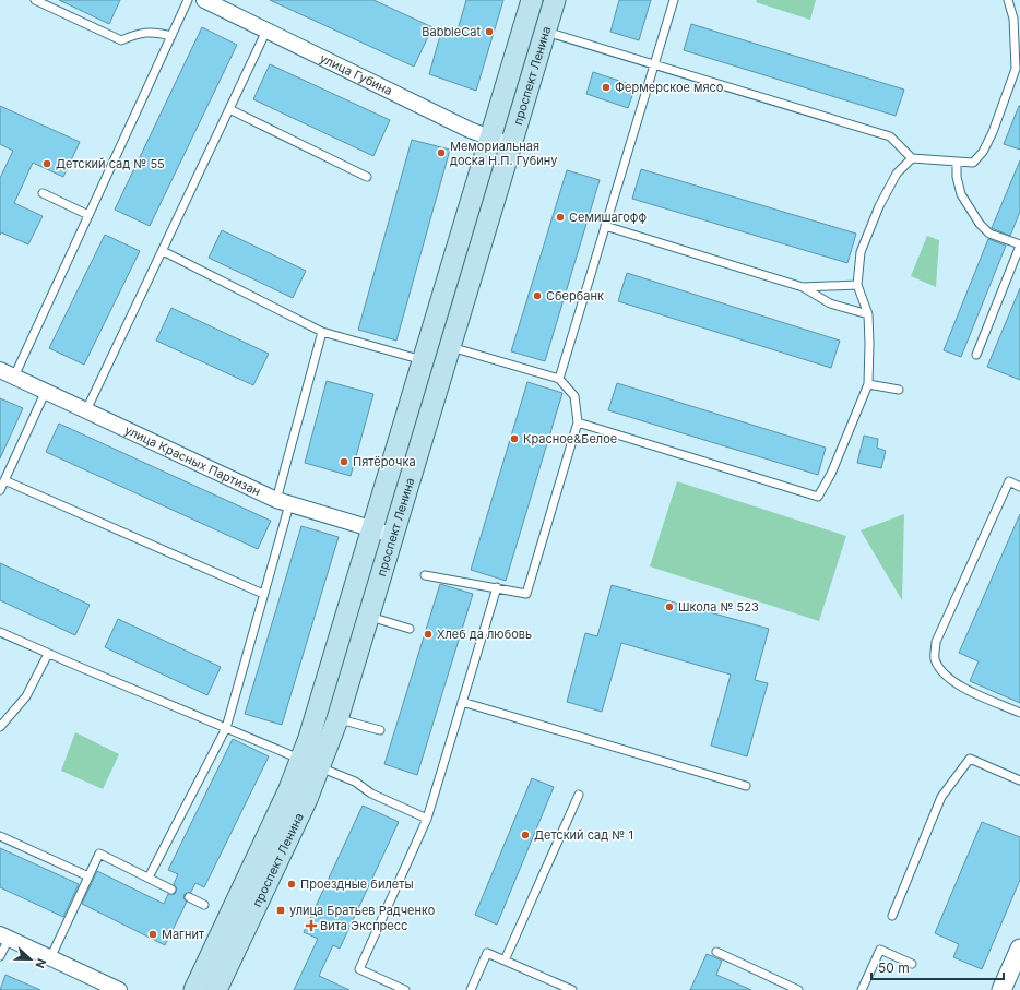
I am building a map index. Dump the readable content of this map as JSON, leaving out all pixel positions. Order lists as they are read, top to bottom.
{
  "streets": {
    "main road": ["проспект Ленина"],
    "street": ["улица Губина", "улица Красных Партизан"]
  },
  "crossings": [
    ["улица Губина", "проспект Ленина"],
    ["проспект Ленина", "улица Красных Партизан"]
  ],
  "places": {
    "other": [
      "BabbleCat",
      "Фермерское мясо",
      "Мемориальная доска Н.П. Губину",
      "Детский сад № 55",
      "Семишагофф",
      "Сбербанк",
      "Красное&Белое",
      "Пятёрочка",
      "Школа № 523",
      "Хлеб да любовь",
      "Детский сад № 1",
      "Проездные билеты",
      "Магнит"
    ],
    "transit": ["улица Братьев Радченко"],
    "health": ["Вита Экспресс"]
  },
  "scale_bar": "50 m",
  "north": "right"
}
